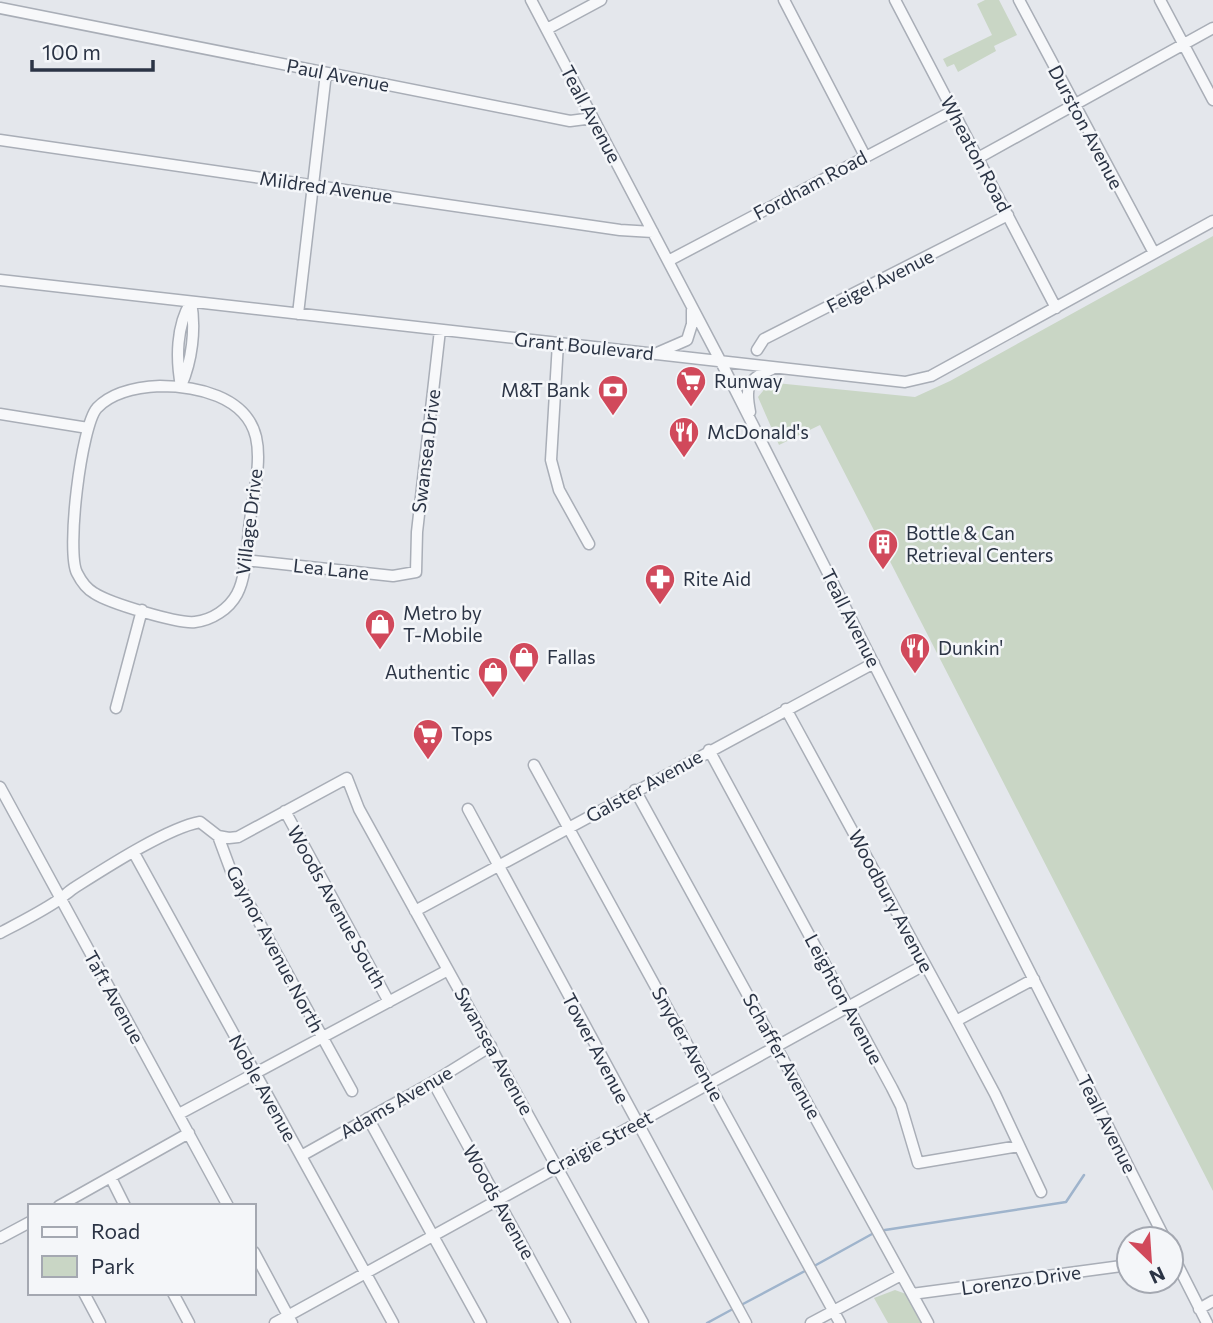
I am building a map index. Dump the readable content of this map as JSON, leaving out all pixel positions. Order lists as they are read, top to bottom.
{
  "streets": {
    "street": [
      "Paul Avenue",
      "Teall Avenue",
      "Durston Avenue",
      "Wheaton Road",
      "Fordham Road",
      "Mildred Avenue",
      "Feigel Avenue",
      "Grant Boulevard",
      "Swansea Drive",
      "Village Drive",
      "Lea Lane",
      "Galster Avenue",
      "Woodbury Avenue",
      "Woods Avenue South",
      "Gaynor Avenue North",
      "Taft Avenue",
      "Leighton Avenue",
      "Snyder Avenue",
      "Tower Avenue",
      "Swansea Avenue",
      "Schaffer Avenue",
      "Noble Avenue",
      "Adams Avenue",
      "Craigie Street",
      "Woods Avenue",
      "Lorenzo Drive"
    ]
  },
  "crossings": [
    ["Paul Avenue", "Teall Avenue"],
    ["Teall Avenue", "Fordham Road"],
    ["Teall Avenue", "Mildred Avenue"],
    ["Teall Avenue", "Grant Boulevard"],
    ["Teall Avenue", "Galster Avenue"],
    ["Durston Avenue", "Grant Boulevard"],
    ["Wheaton Road", "Fordham Road"],
    ["Wheaton Road", "Feigel Avenue"],
    ["Wheaton Road", "Grant Boulevard"],
    ["Grant Boulevard", "Swansea Drive"],
    ["Swansea Drive", "Lea Lane"],
    ["Village Drive", "Lea Lane"],
    ["Galster Avenue", "Woodbury Avenue"],
    ["Galster Avenue", "Leighton Avenue"],
    ["Galster Avenue", "Snyder Avenue"],
    ["Galster Avenue", "Tower Avenue"],
    ["Galster Avenue", "Swansea Avenue"],
    ["Galster Avenue", "Schaffer Avenue"],
    ["Woodbury Avenue", "Leighton Avenue"],
    ["Woodbury Avenue", "Craigie Street"],
    ["Woods Avenue South", "Swansea Avenue"],
    ["Leighton Avenue", "Craigie Street"],
    ["Snyder Avenue", "Craigie Street"],
    ["Tower Avenue", "Craigie Street"],
    ["Swansea Avenue", "Adams Avenue"],
    ["Swansea Avenue", "Craigie Street"],
    ["Schaffer Avenue", "Craigie Street"],
    ["Schaffer Avenue", "Lorenzo Drive"],
    ["Noble Avenue", "Adams Avenue"],
    ["Noble Avenue", "Craigie Street"],
    ["Adams Avenue", "Woods Avenue"],
    ["Craigie Street", "Woods Avenue"]
  ],
  "places": {
    "supermarket": ["Runway", "Tops"],
    "bank": ["M&T Bank"],
    "restaurant": ["McDonald's", "Dunkin'"],
    "building": ["Bottle & Can Retrieval Centers"],
    "pharmacy": ["Rite Aid"],
    "shop": ["Metro by T-Mobile", "Fallas", "Authentic"]
  },
  "legend": ["Road", "Park"],
  "scale_bar": "100 m",
  "north": "bottom right"
}
